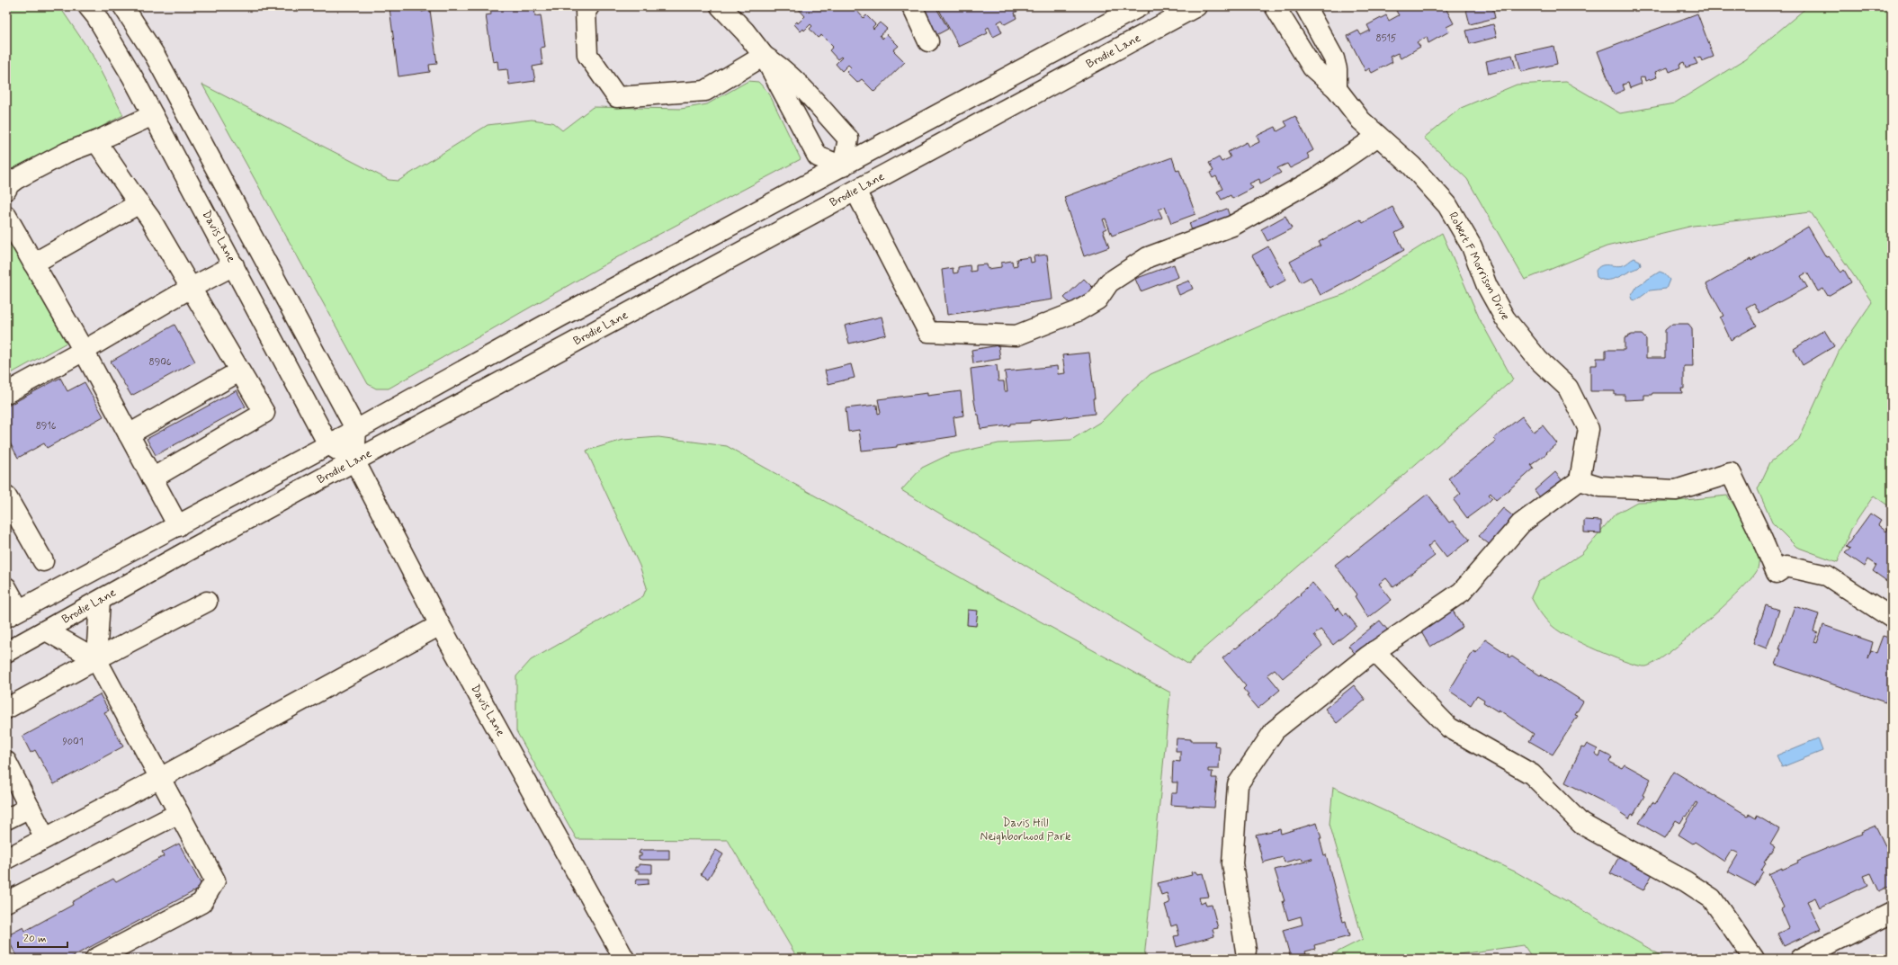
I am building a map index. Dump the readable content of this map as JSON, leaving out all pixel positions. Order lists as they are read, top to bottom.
{
  "streets": {
    "main road": ["Brodie Lane", "Davis Lane", "Robert F Morrison Drive"]
  },
  "crossings": [
    ["Brodie Lane", "Davis Lane"]
  ],
  "parks": ["Davis Hill Neighborhood Park"],
  "house_numbers": [
    "8515",
    "8906",
    "8916",
    "9001"
  ],
  "scale_bar": "20 m"
}
